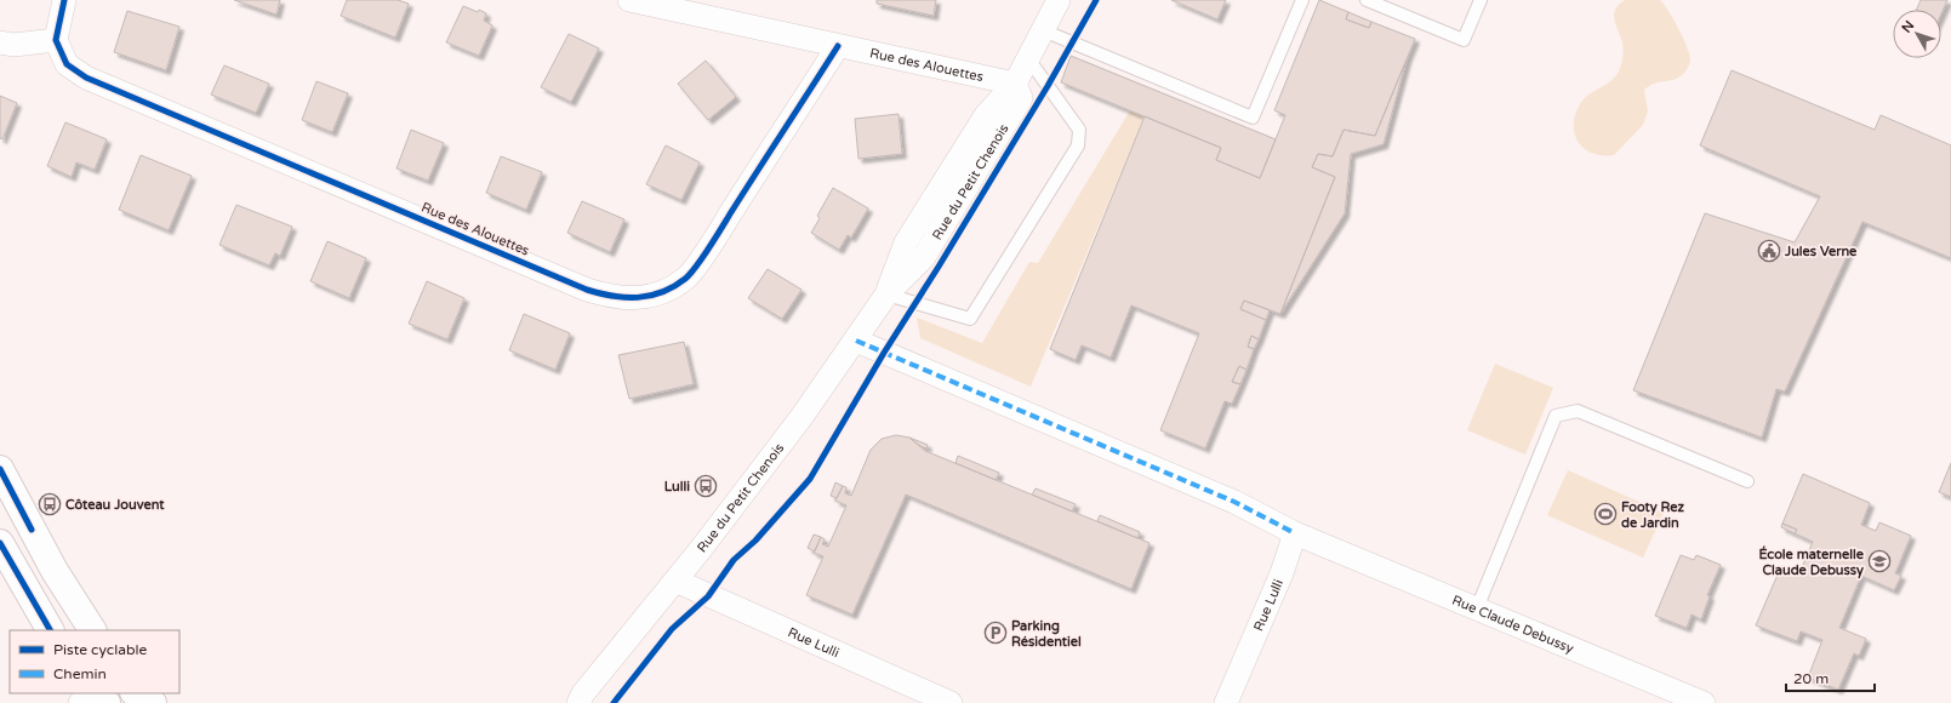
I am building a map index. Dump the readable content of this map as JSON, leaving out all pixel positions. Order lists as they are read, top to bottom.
{
  "streets": {
    "street": [
      "Rue des Alouettes",
      "Rue du Petit Chenois",
      "Rue Lulli",
      "Rue Claude Debussy"
    ]
  },
  "crossings": [
    ["Rue des Alouettes", "Rue du Petit Chenois"],
    ["Rue du Petit Chenois", "Rue Lulli"],
    ["Rue Lulli", "Rue Claude Debussy"]
  ],
  "places": {
    "public building": ["Jules Verne"],
    "bus stop": ["Lulli", "Côteau Jouvent"],
    "sports": ["Footy Rez de Jardin"],
    "school or university": ["École maternelle Claude Debussy"],
    "parking": ["Parking Résidentiel"]
  },
  "legend": ["Piste cyclable", "Chemin"],
  "scale_bar": "20 m",
  "north": "top left"
}
